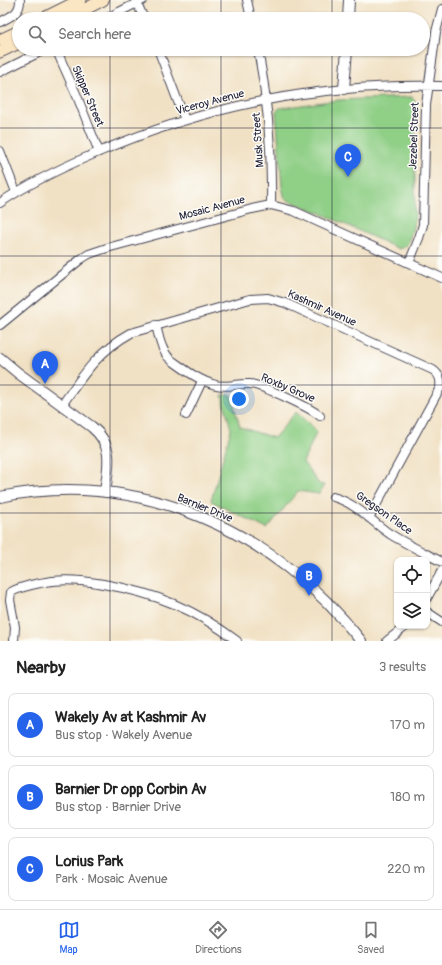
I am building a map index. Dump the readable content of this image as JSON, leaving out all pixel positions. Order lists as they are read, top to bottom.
{
  "streets": {
    "street": [
      "Skipper Street",
      "Viceroy Avenue",
      "Jezebel Street",
      "Musk Street",
      "Mosaic Avenue",
      "Kashmir Avenue",
      "Roxby Grove",
      "Barnier Drive",
      "Gregson Place"
    ]
  },
  "crossings": [
    ["Skipper Street", "Viceroy Avenue"],
    ["Viceroy Avenue", "Jezebel Street"],
    ["Viceroy Avenue", "Musk Street"],
    ["Jezebel Street", "Mosaic Avenue"],
    ["Musk Street", "Mosaic Avenue"],
    ["Kashmir Avenue", "Roxby Grove"],
    ["Kashmir Avenue", "Gregson Place"]
  ],
  "page": {
    "search": "Search here",
    "pins": ["C", "A", "B"],
    "heading": ["Nearby", "3 results"],
    "list": [
      {
        "mark": "A",
        "name": "Wakely Av at Kashmir Av",
        "note": "Bus stop · Wakely Avenue",
        "value": "170 m"
      },
      {
        "mark": "B",
        "name": "Barnier Dr opp Corbin Av",
        "note": "Bus stop · Barnier Drive",
        "value": "180 m"
      },
      {
        "mark": "C",
        "name": "Lorius Park",
        "note": "Park · Mosaic Avenue",
        "value": "220 m"
      }
    ],
    "nav": ["Map", "Directions", "Saved"]
  }
}
